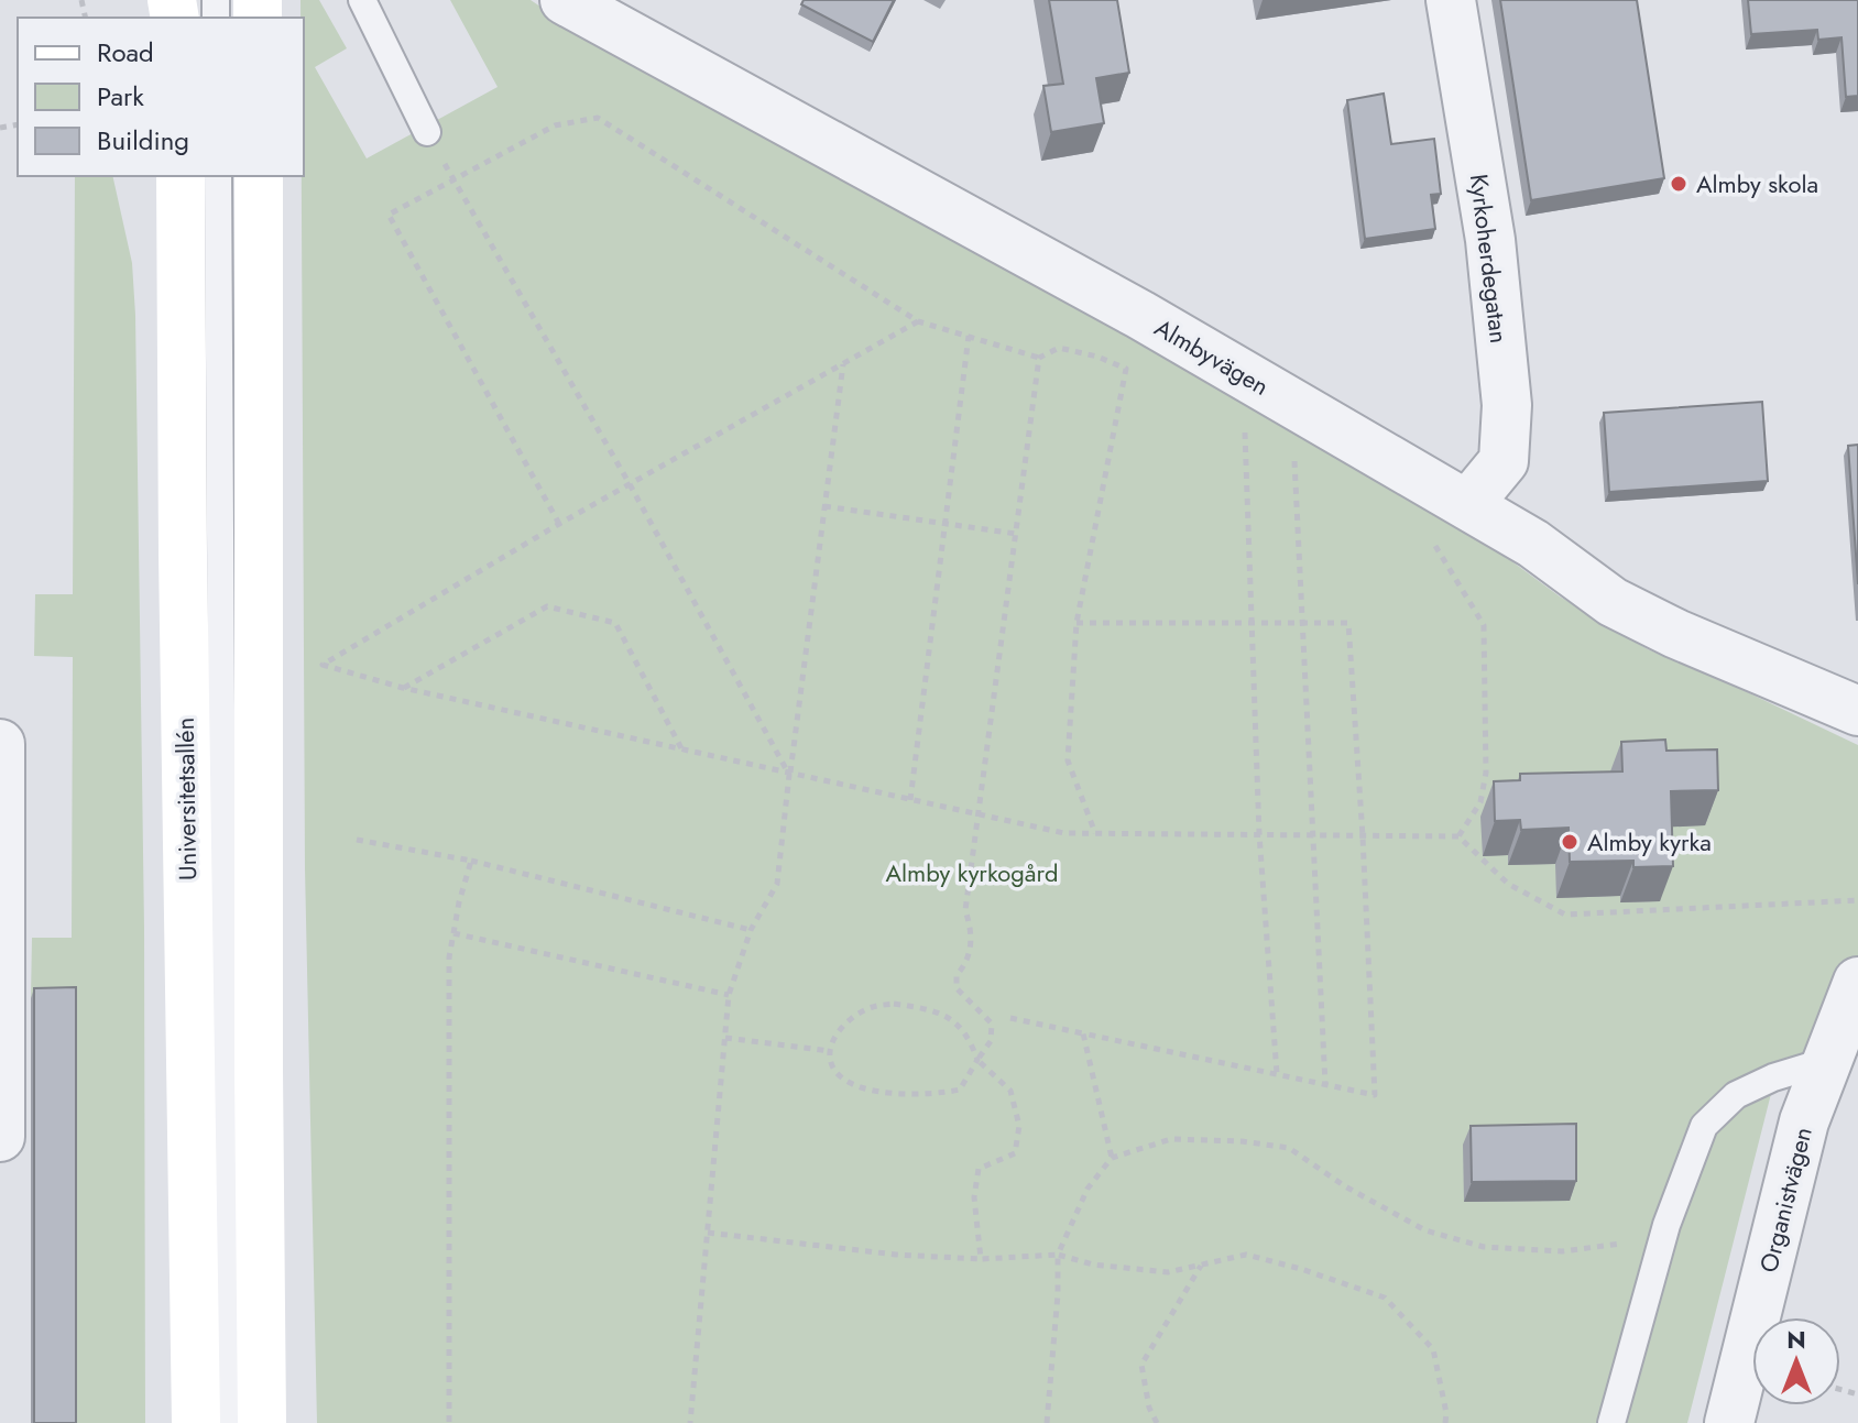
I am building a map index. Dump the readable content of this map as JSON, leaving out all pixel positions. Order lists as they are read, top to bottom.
{
  "streets": {
    "main road": ["Universitetsallén"],
    "street": ["Kyrkoherdegatan", "Almbyvägen", "Organistvägen"]
  },
  "crossings": [
    ["Kyrkoherdegatan", "Almbyvägen"]
  ],
  "parks": ["Almby kyrkogård"],
  "places": ["Almby skola", "Almby kyrka"],
  "legend": ["Road", "Park", "Building"],
  "north": "top"
}
